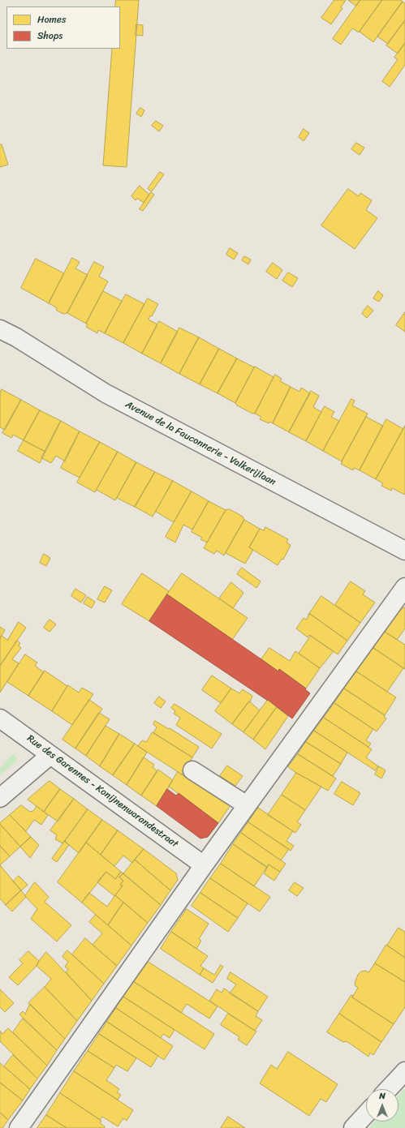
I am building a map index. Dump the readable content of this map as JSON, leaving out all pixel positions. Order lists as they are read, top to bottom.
{
  "streets": {
    "street": ["Avenue de la Fauconnerie - Valkerijlaan", "Rue des Garennes - Konijnenwarandestraat"]
  },
  "legend": ["Homes", "Shops"],
  "north": "top"
}
